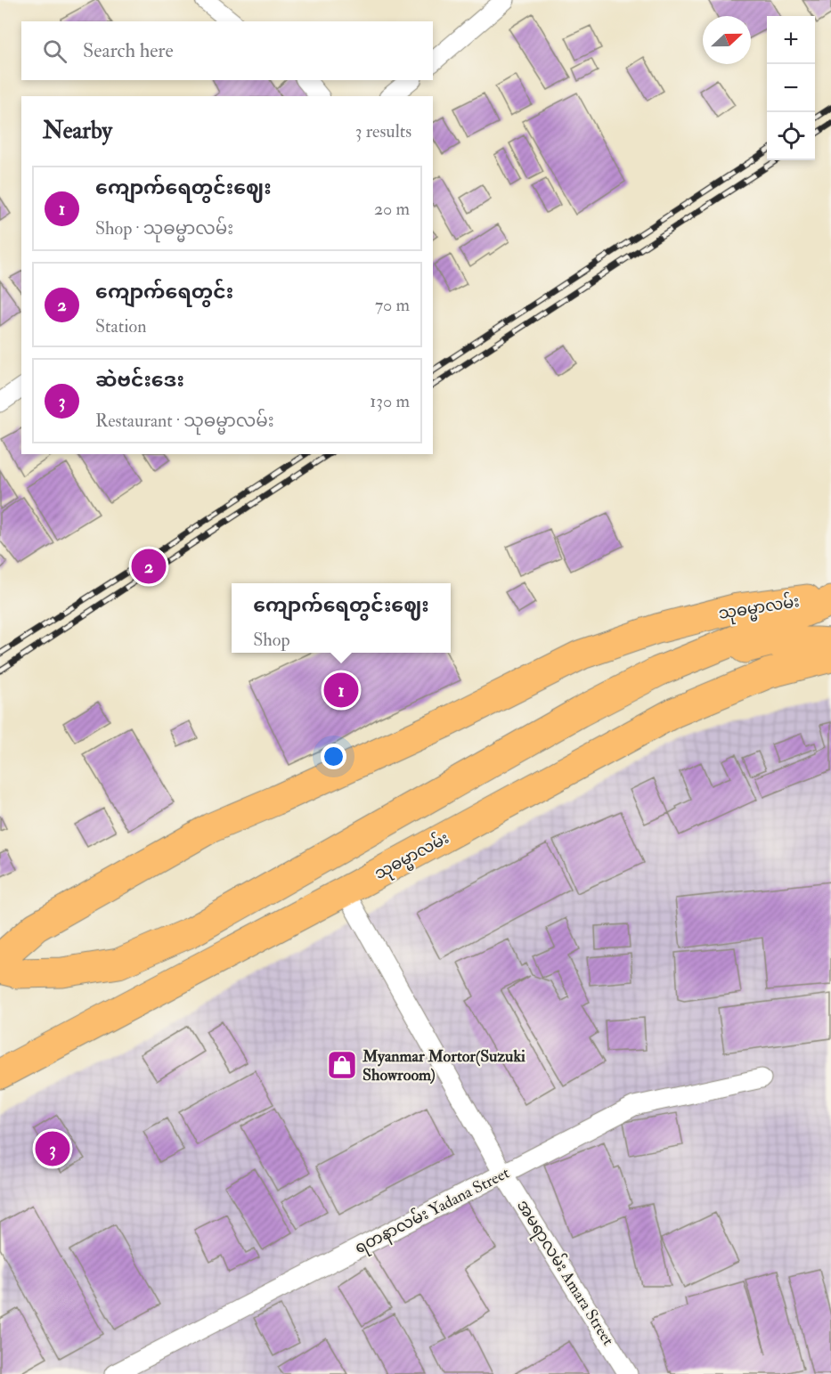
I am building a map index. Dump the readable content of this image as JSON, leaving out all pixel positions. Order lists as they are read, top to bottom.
{
  "streets": {
    "main road": ["သုဓမ္မာလမ်း"],
    "street": ["ရတနာလမ်း Yadana Street", "အမရာလမ်း Amara Street"]
  },
  "crossings": [
    ["သုဓမ္မာလမ်း", "အမရာလမ်း Amara Street"],
    ["ရတနာလမ်း Yadana Street", "အမရာလမ်း Amara Street"]
  ],
  "places": {
    "shop": ["Myanmar Mortor(Suzuki Showroom)"]
  },
  "north": "right",
  "page": {
    "map_buttons": ["+", "−"],
    "search": "Search here",
    "heading": ["Nearby", "3 results"],
    "list": [
      {
        "mark": "1",
        "name": "ကျောက်ရေတွင်းဈေး",
        "note": "Shop · သုဓမ္မာလမ်း",
        "value": "20 m"
      },
      {
        "mark": "2",
        "name": "ကျောက်ရေတွင်း",
        "note": "Station",
        "value": "70 m"
      },
      {
        "mark": "3",
        "name": "ဆဲဗင်းဒေး",
        "note": "Restaurant · သုဓမ္မာလမ်း",
        "value": "130 m"
      }
    ],
    "pins": ["2", "1", "3"],
    "popup": ["ကျောက်ရေတွင်းဈေး", "Shop"]
  }
}
